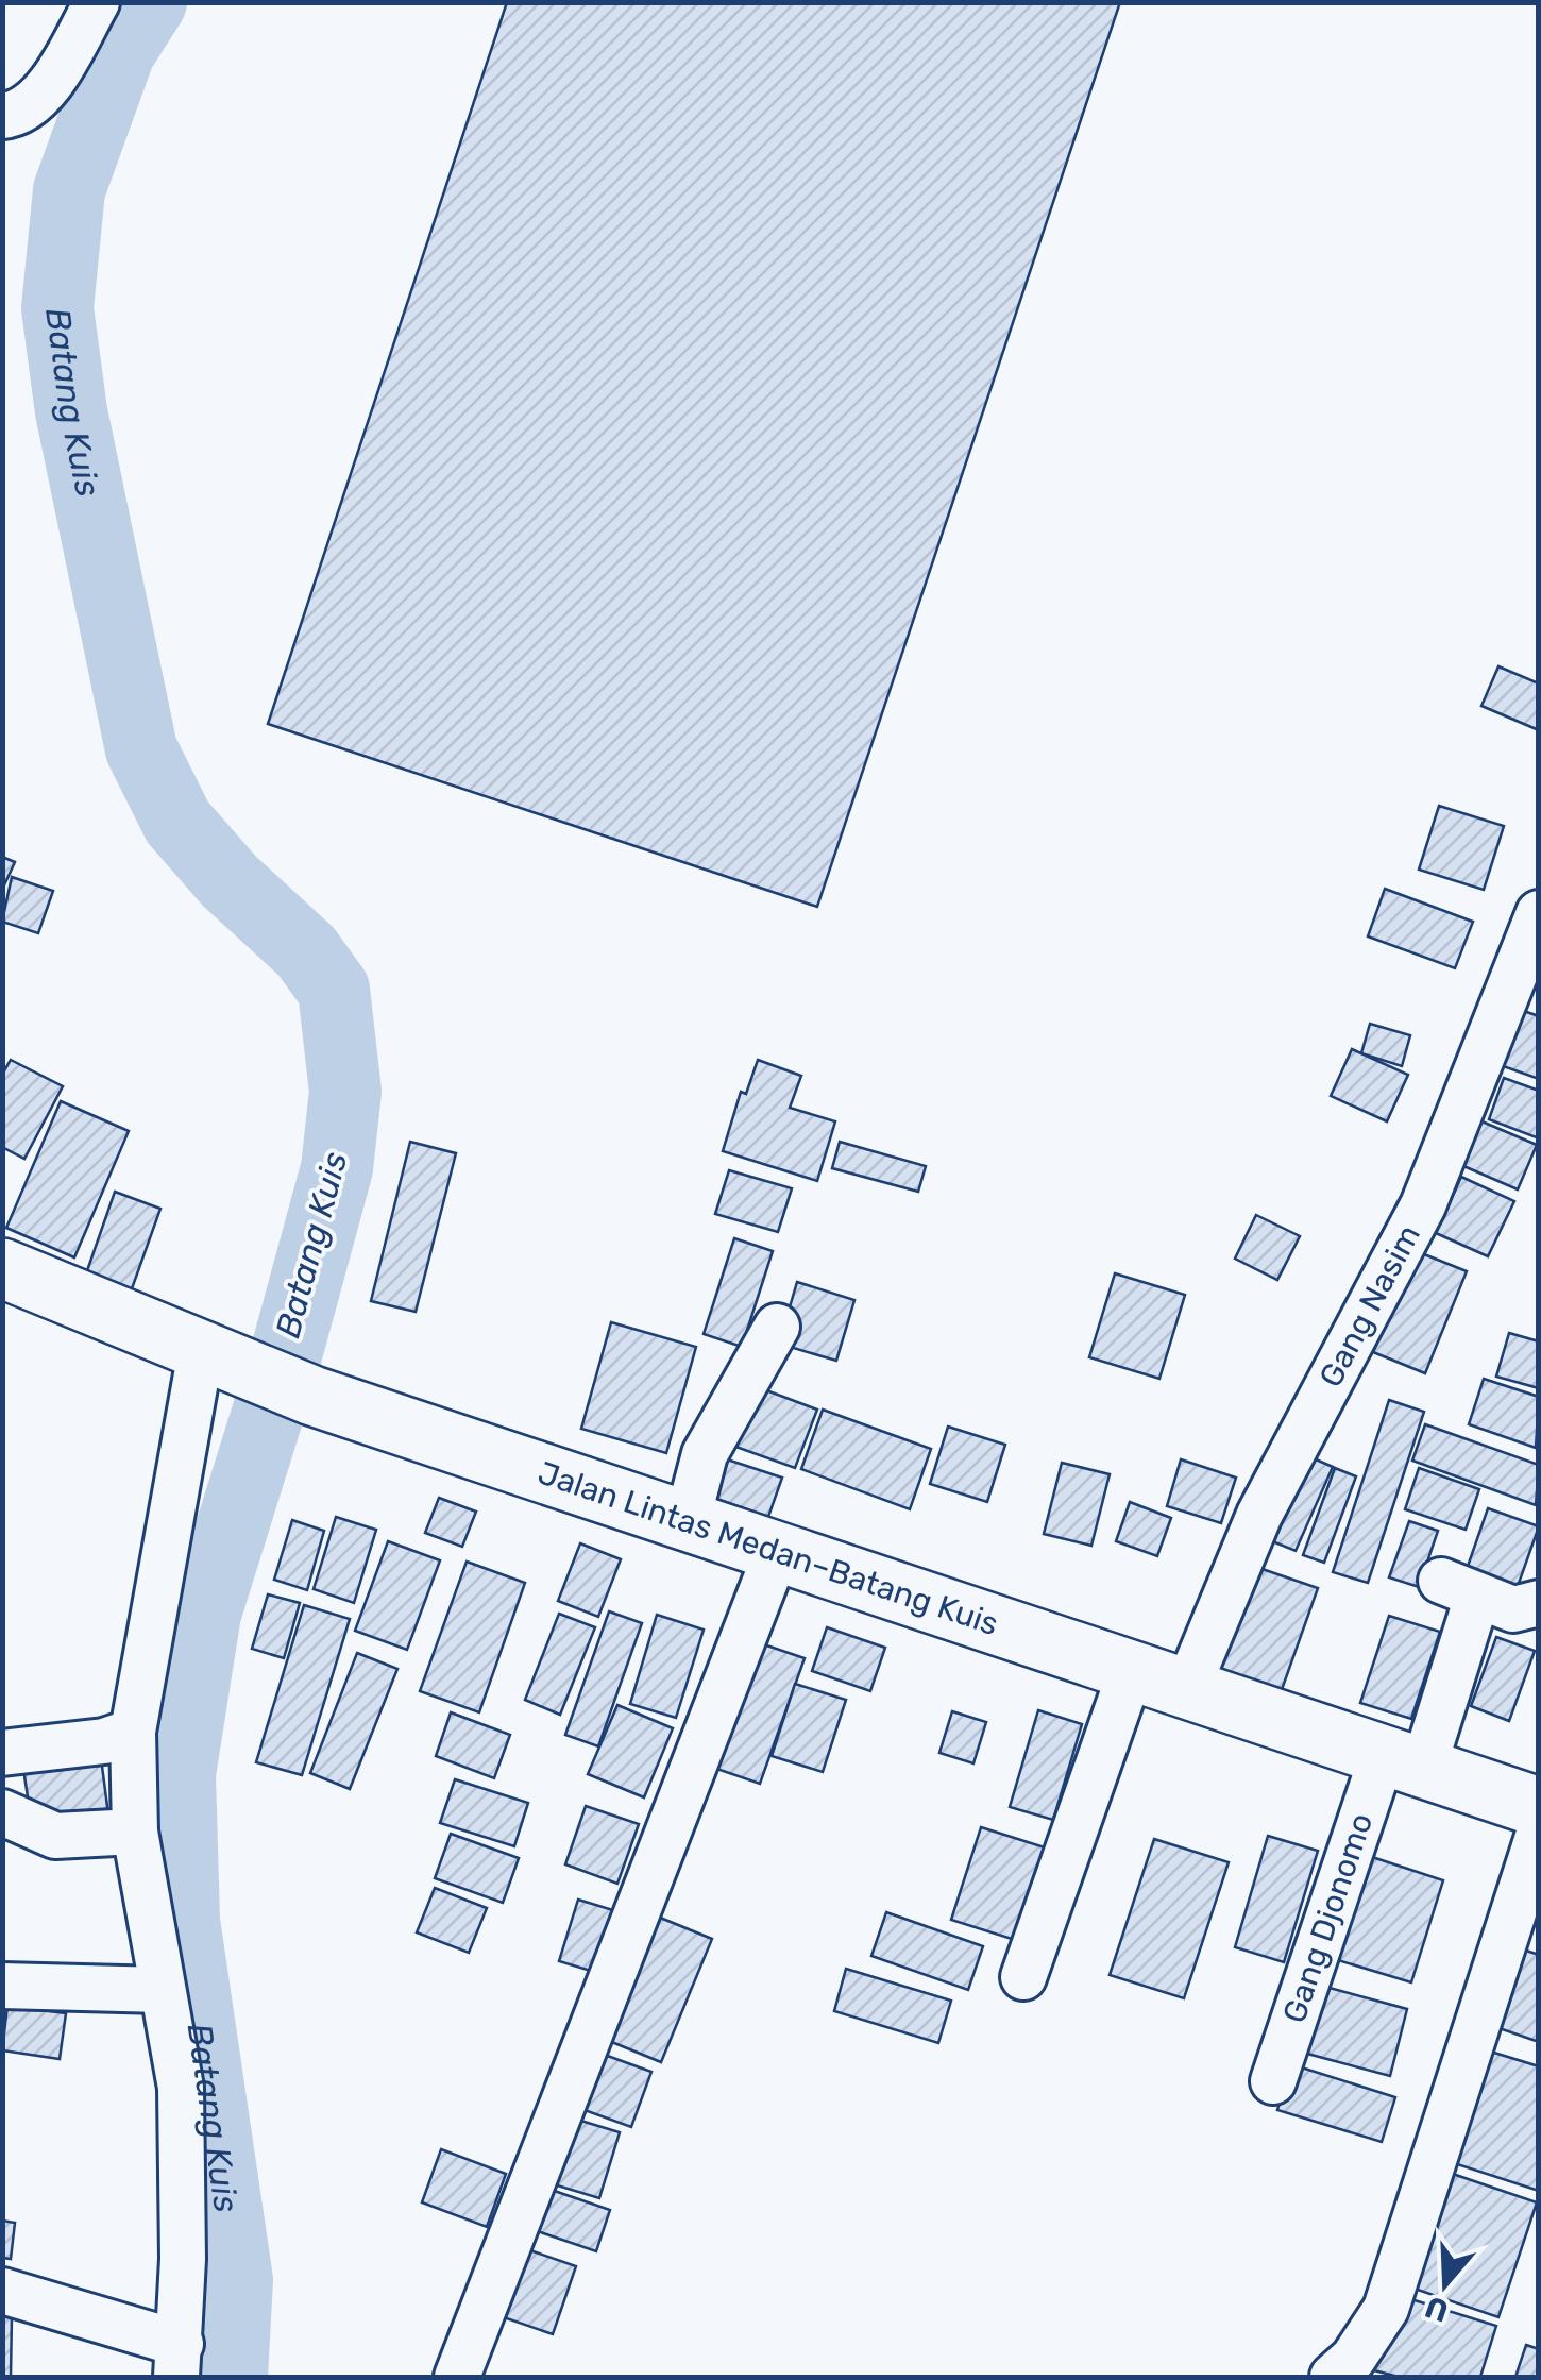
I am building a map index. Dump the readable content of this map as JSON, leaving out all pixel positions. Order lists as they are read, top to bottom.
{
  "streets": {
    "highway": ["Jalan Lintas Medan–Batang Kuis"],
    "street": ["Gang Nasim", "Gang Djonomo"]
  },
  "crossings": [
    ["Gang Nasim", "Jalan Lintas Medan–Batang Kuis"],
    ["Jalan Lintas Medan–Batang Kuis", "Gang Djonomo"]
  ],
  "water": ["Batang Kuis"],
  "north": "bottom"
}
